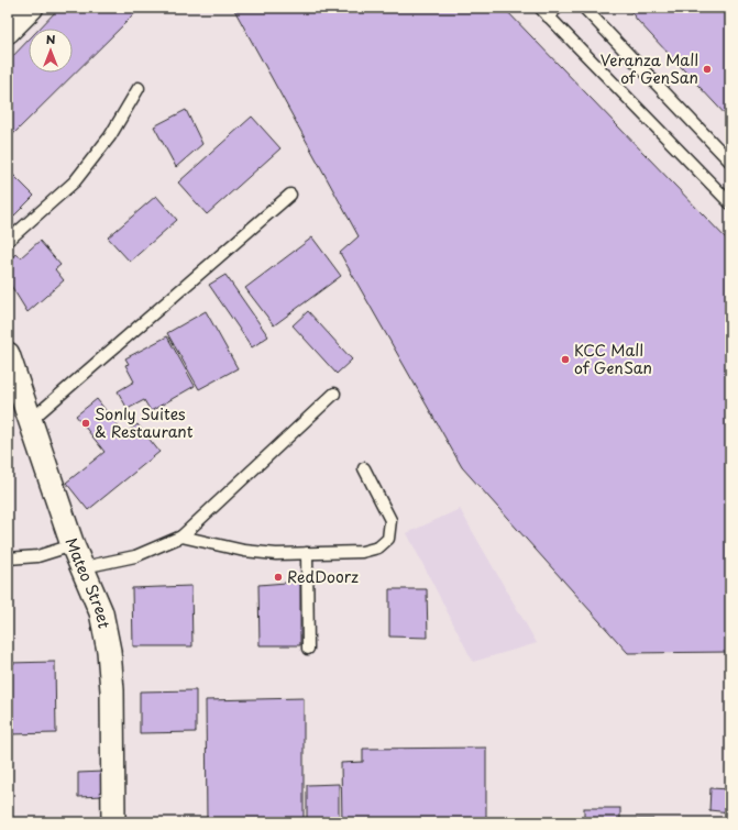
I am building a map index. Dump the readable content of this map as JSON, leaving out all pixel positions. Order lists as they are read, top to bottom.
{
  "streets": {
    "street": ["Mateo Street"]
  },
  "places": [
    "Veranza Mall of GenSan",
    "KCC Mall of GenSan",
    "Sonly Suites & Restaurant",
    "RedDoorz"
  ],
  "north": "top"
}
